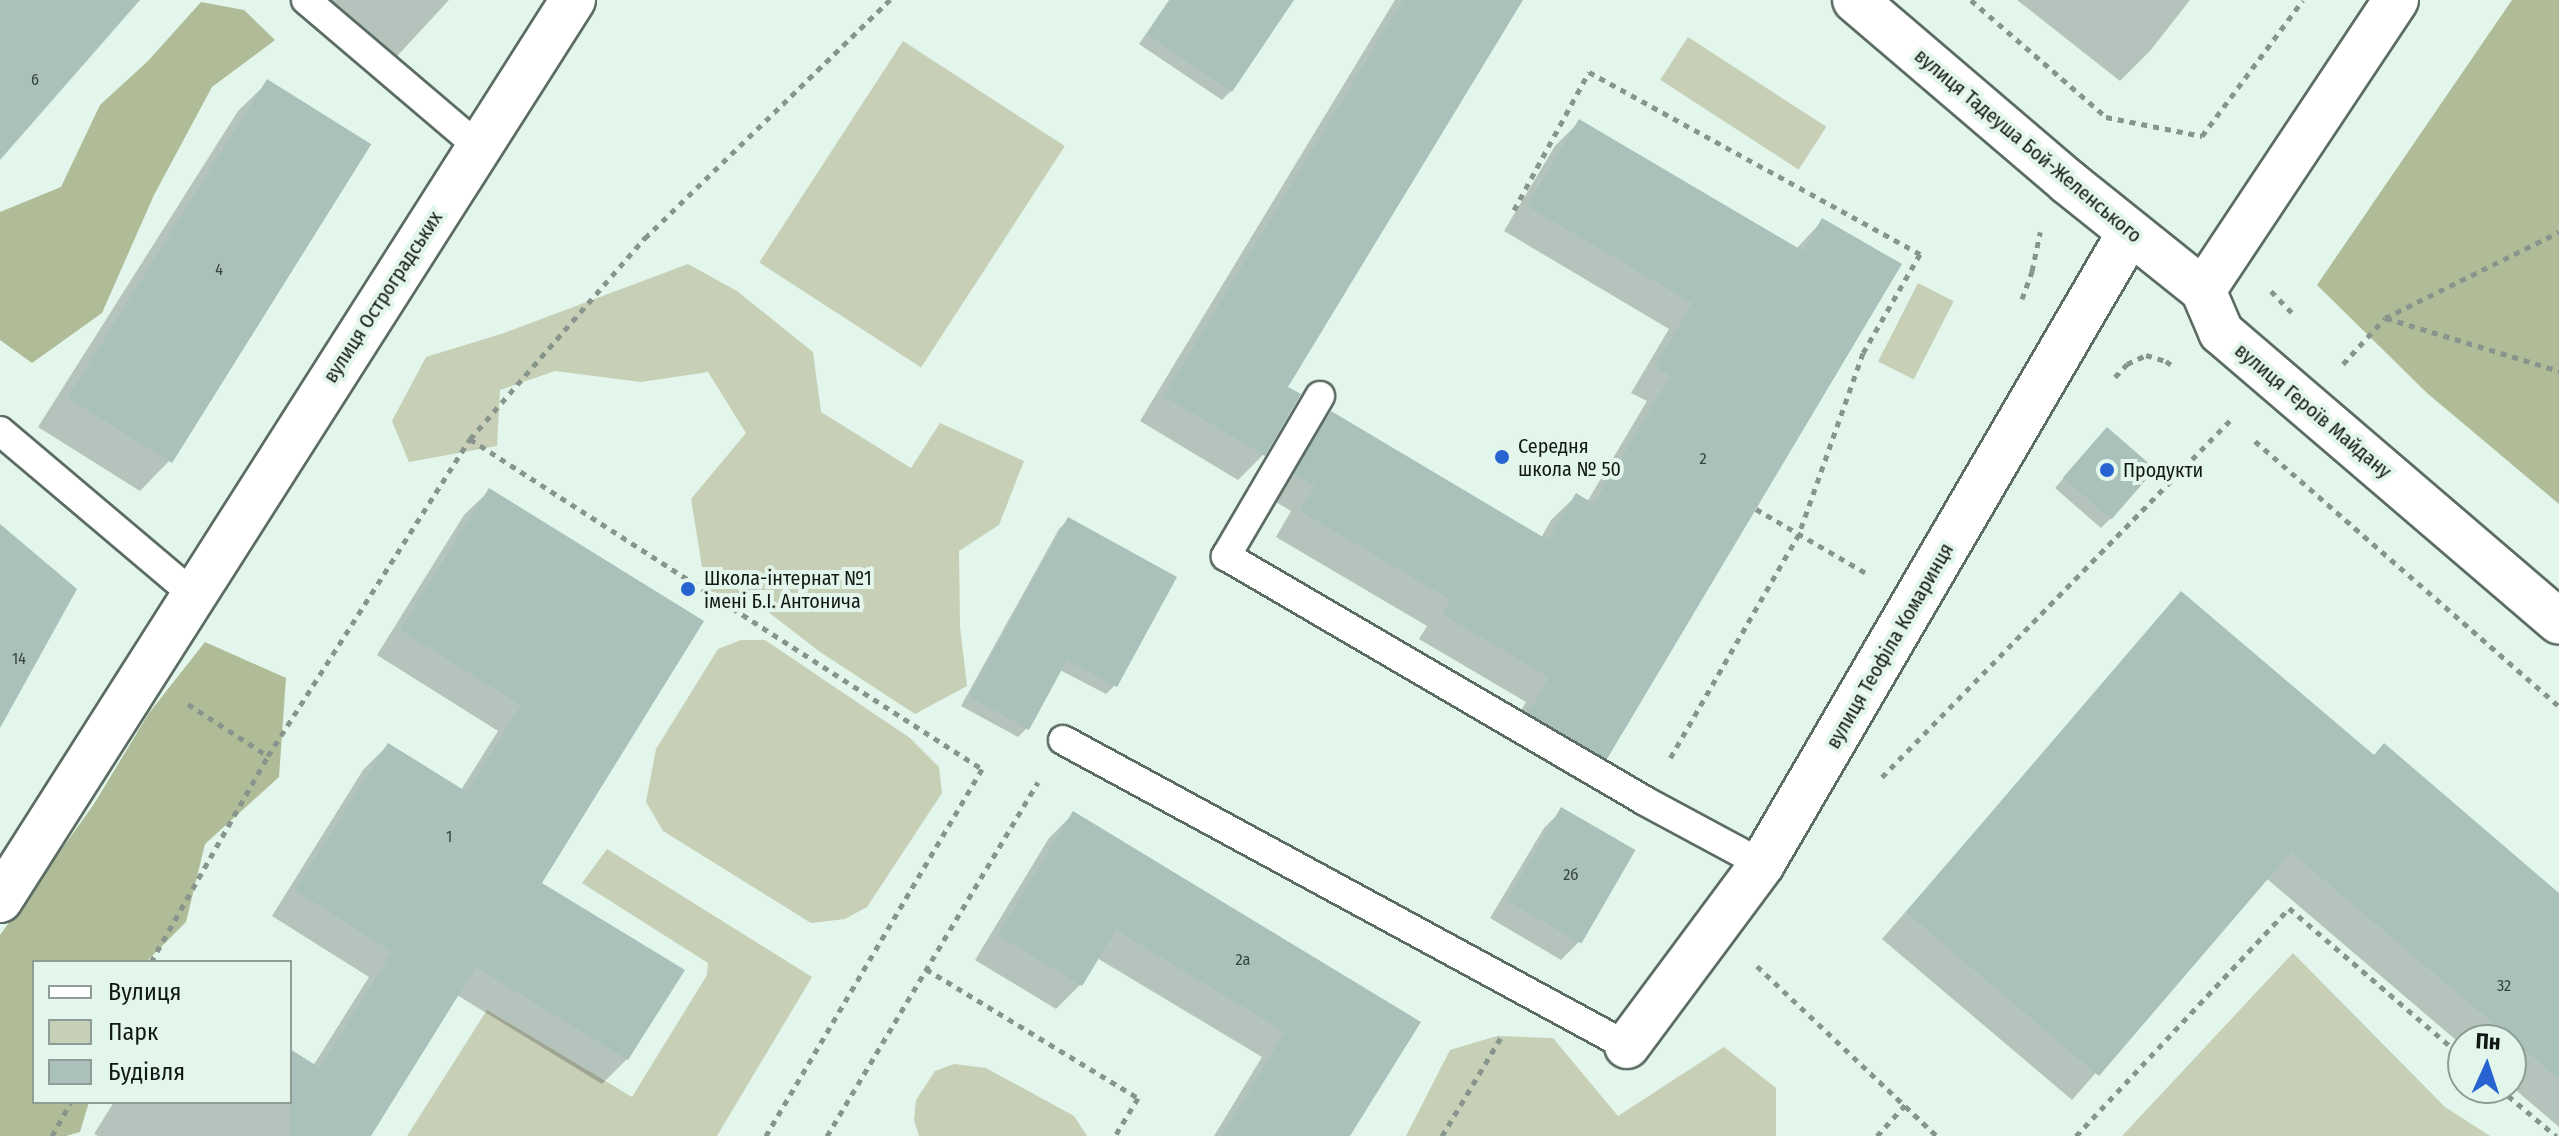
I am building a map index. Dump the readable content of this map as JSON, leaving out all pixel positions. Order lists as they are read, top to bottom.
{
  "streets": {
    "street": [
      "вулиця Тадеуша Бой-Желенського",
      "вулиця Остроградських",
      "вулиця Героїв Майдану",
      "вулиця Теофіла Комаринця"
    ]
  },
  "crossings": [
    ["вулиця Тадеуша Бой-Желенського", "вулиця Героїв Майдану"],
    ["вулиця Тадеуша Бой-Желенського", "вулиця Теофіла Комаринця"]
  ],
  "places": ["Середня школа № 50", "Продукти", "Школа-інтернат №1 імені Б.І. Антонича"],
  "house_numbers": [
    "6",
    "4",
    "2",
    "14",
    "1",
    "2б",
    "2а",
    "32"
  ],
  "legend": ["Вулиця", "Парк", "Будівля"],
  "north": "top"
}
